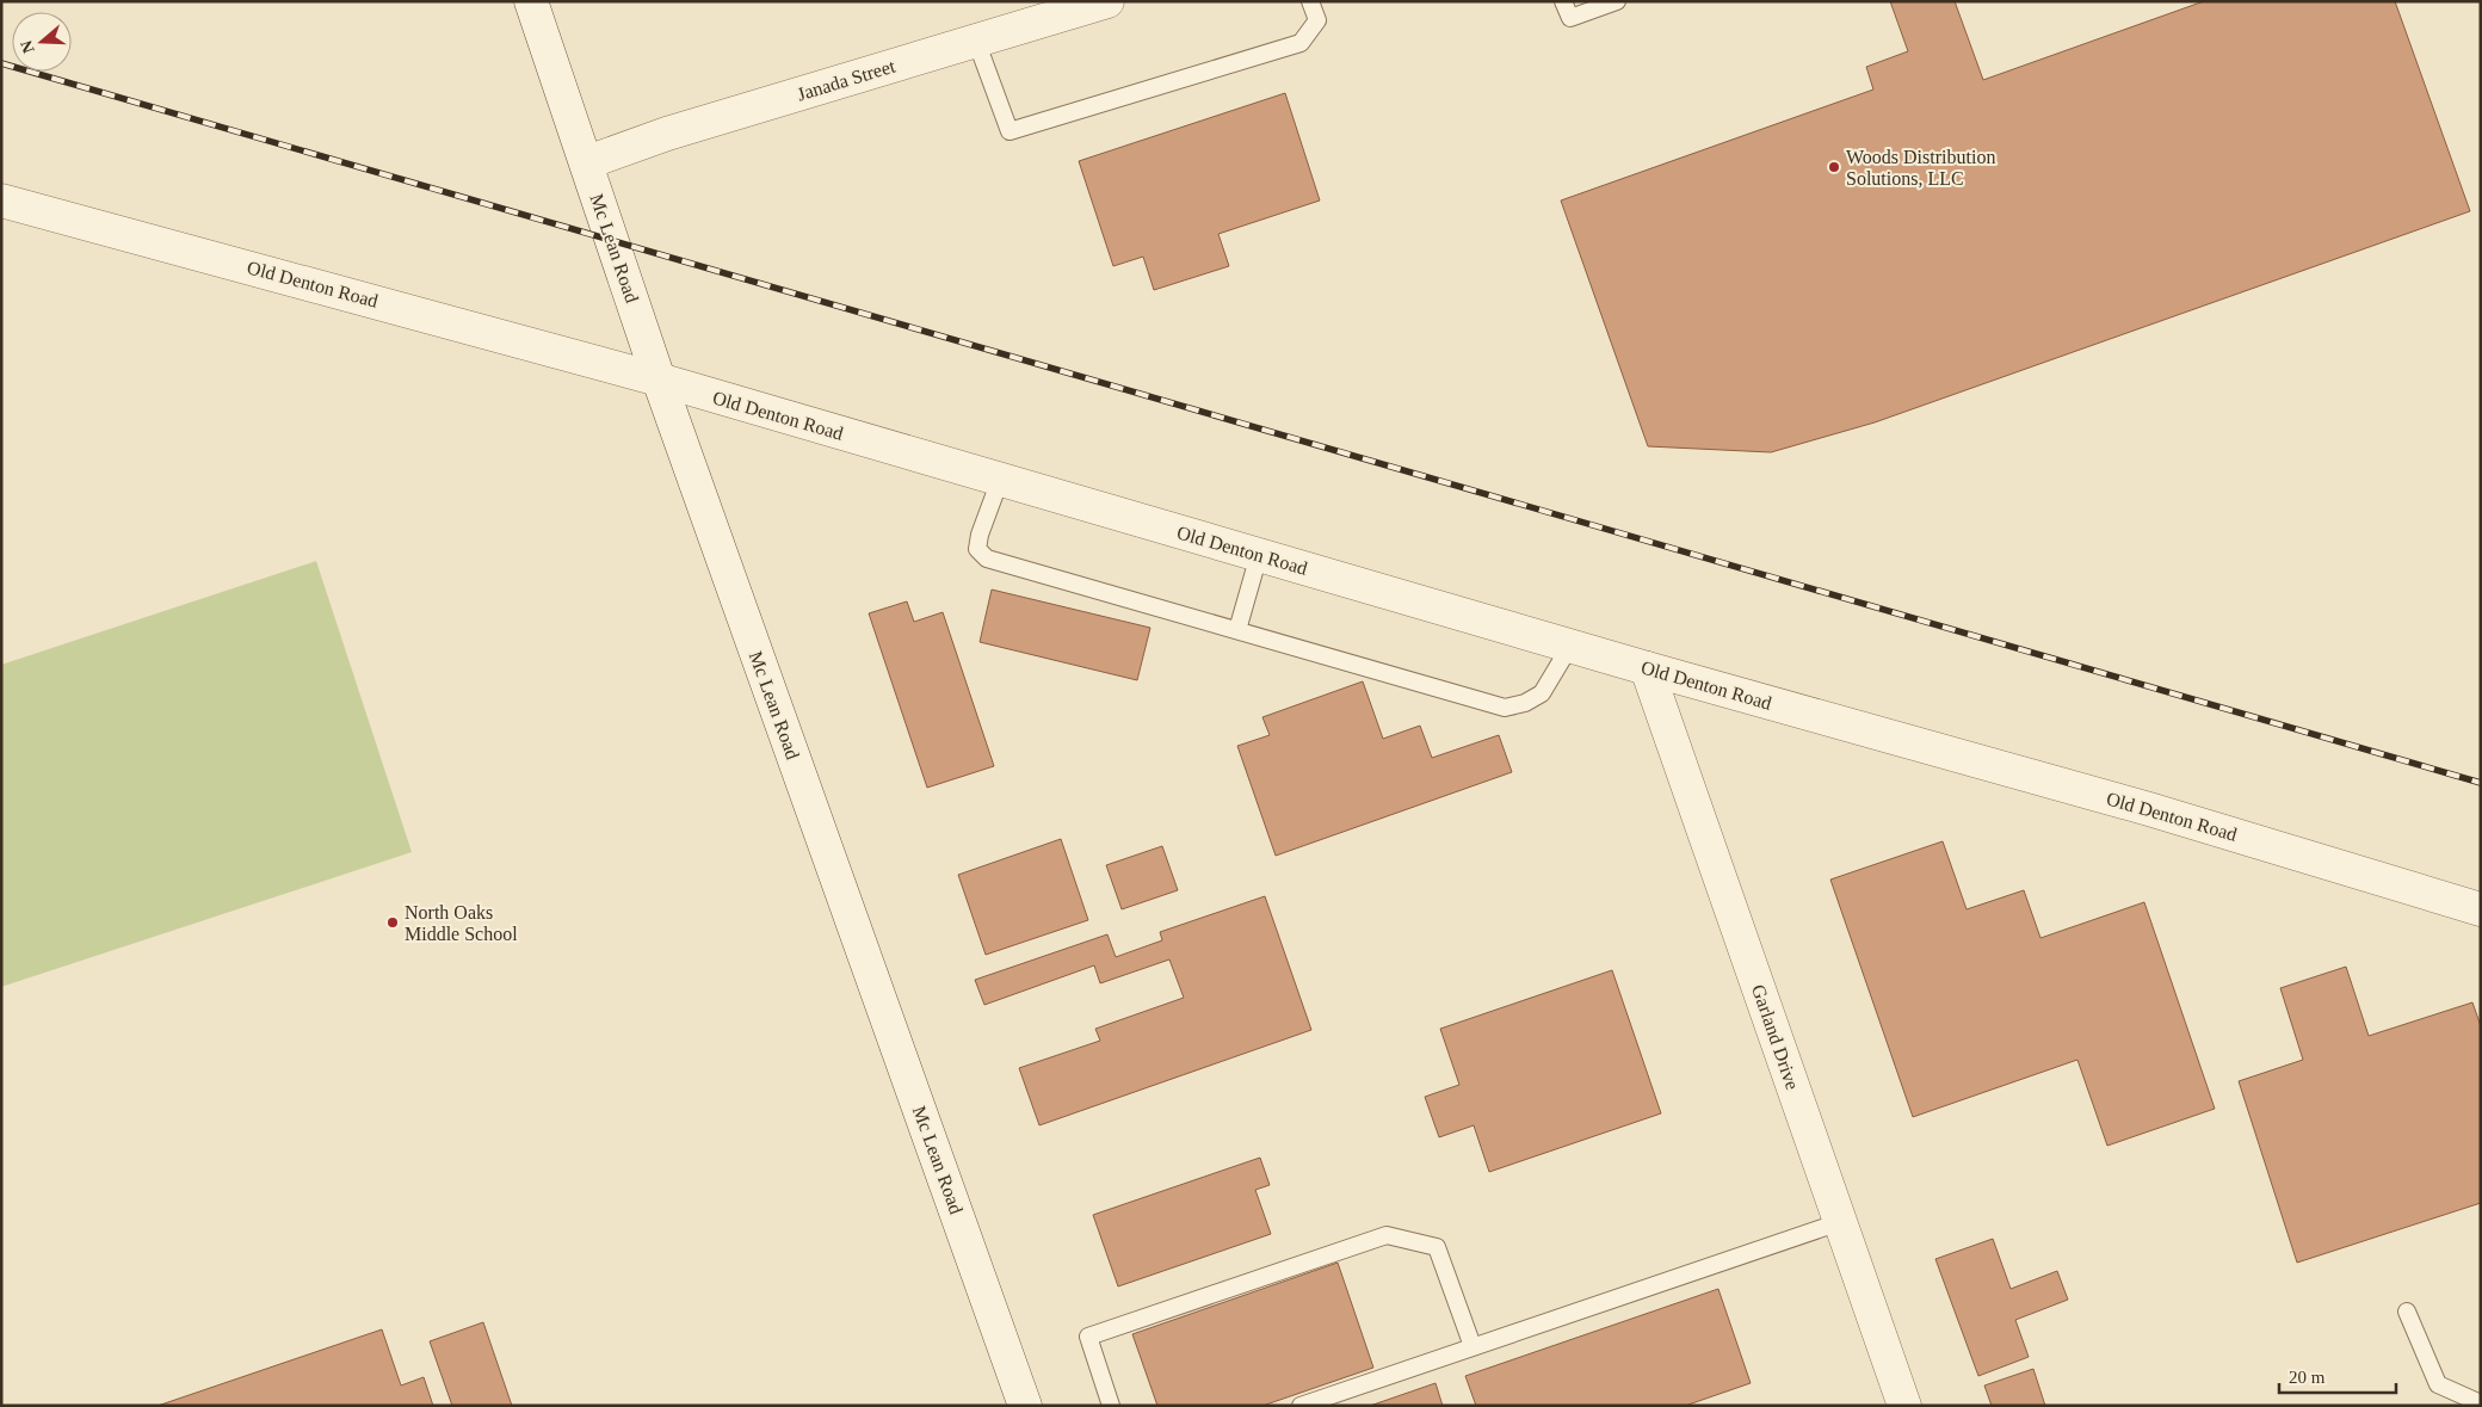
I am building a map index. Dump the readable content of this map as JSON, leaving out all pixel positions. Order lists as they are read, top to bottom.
{
  "streets": {
    "street": [
      "Janada Street",
      "Mc Lean Road",
      "Old Denton Road",
      "Garland Drive"
    ]
  },
  "crossings": [
    ["Janada Street", "Mc Lean Road"],
    ["Mc Lean Road", "Old Denton Road"],
    ["Old Denton Road", "Garland Drive"]
  ],
  "places": ["Woods Distribution Solutions, LLC", "North Oaks Middle School"],
  "scale_bar": "20 m",
  "north": "left"
}
